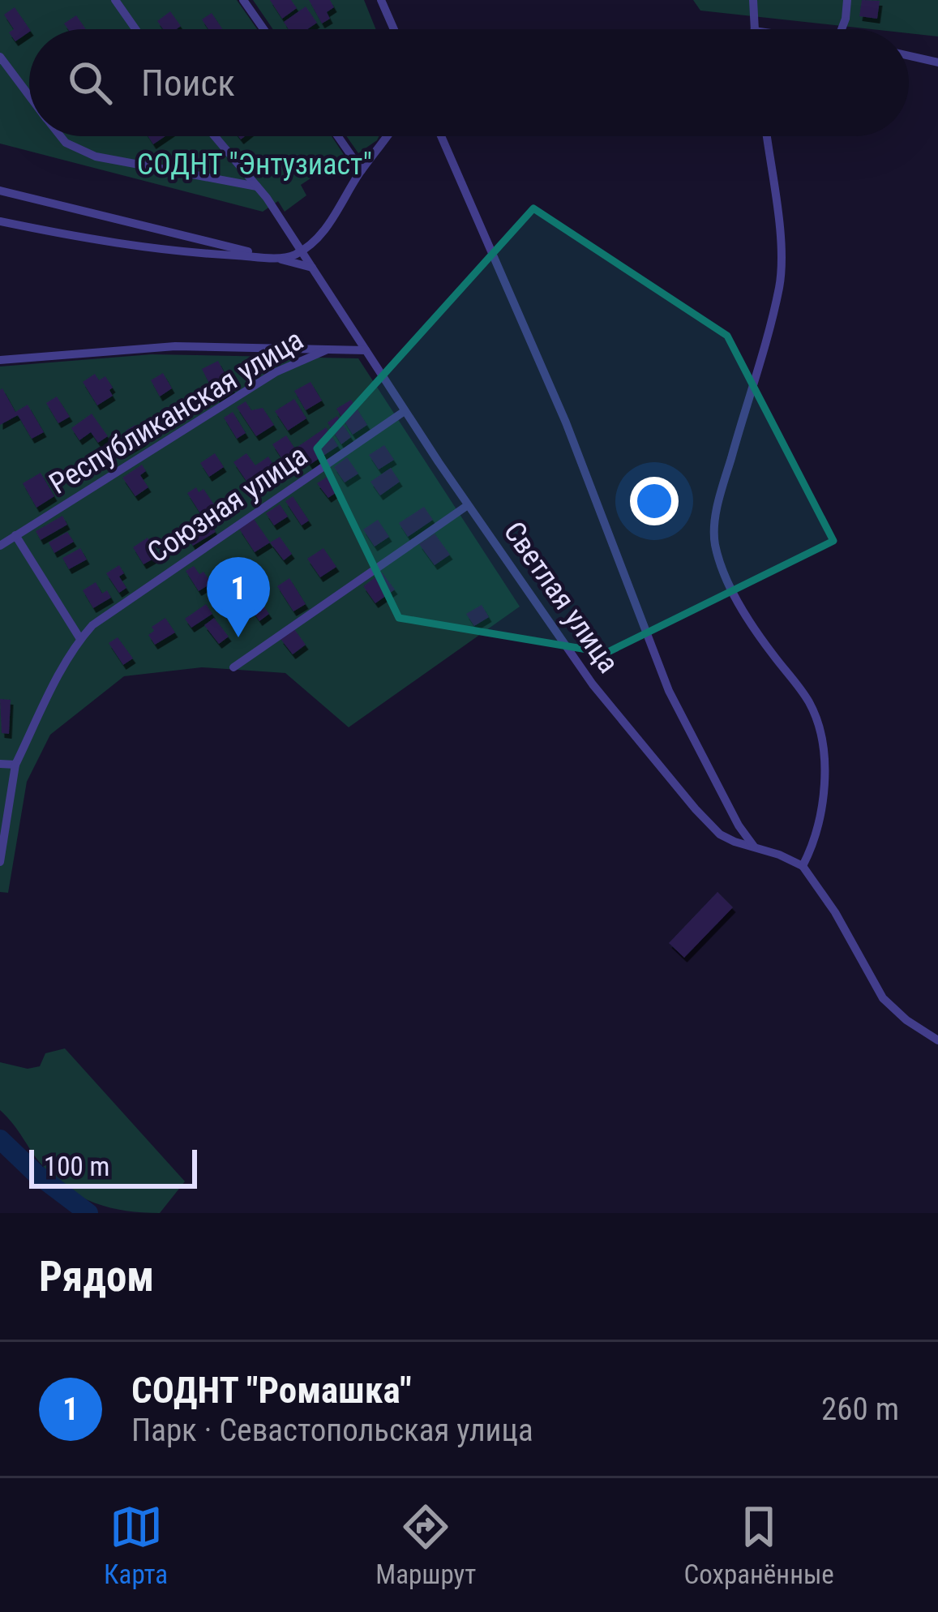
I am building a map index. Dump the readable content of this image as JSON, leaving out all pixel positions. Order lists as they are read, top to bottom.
{
  "streets": {
    "street": ["Республиканская улица", "Союзная улица", "Светлая улица"]
  },
  "crossings": [
    ["Союзная улица", "Светлая улица"]
  ],
  "parks": ["СОДНТ \"Энтузиаст\""],
  "scale_bar": "100 m",
  "page": {
    "search": "Поиск",
    "pins": "1",
    "scale": "100 m",
    "heading": "Рядом",
    "list": [
      {
        "mark": "1",
        "name": "СОДНТ \"Ромашка\"",
        "note": "Парк · Севастопольская улица",
        "value": "260 m"
      }
    ],
    "nav": ["Карта", "Маршрут", "Сохранённые"]
  }
}
